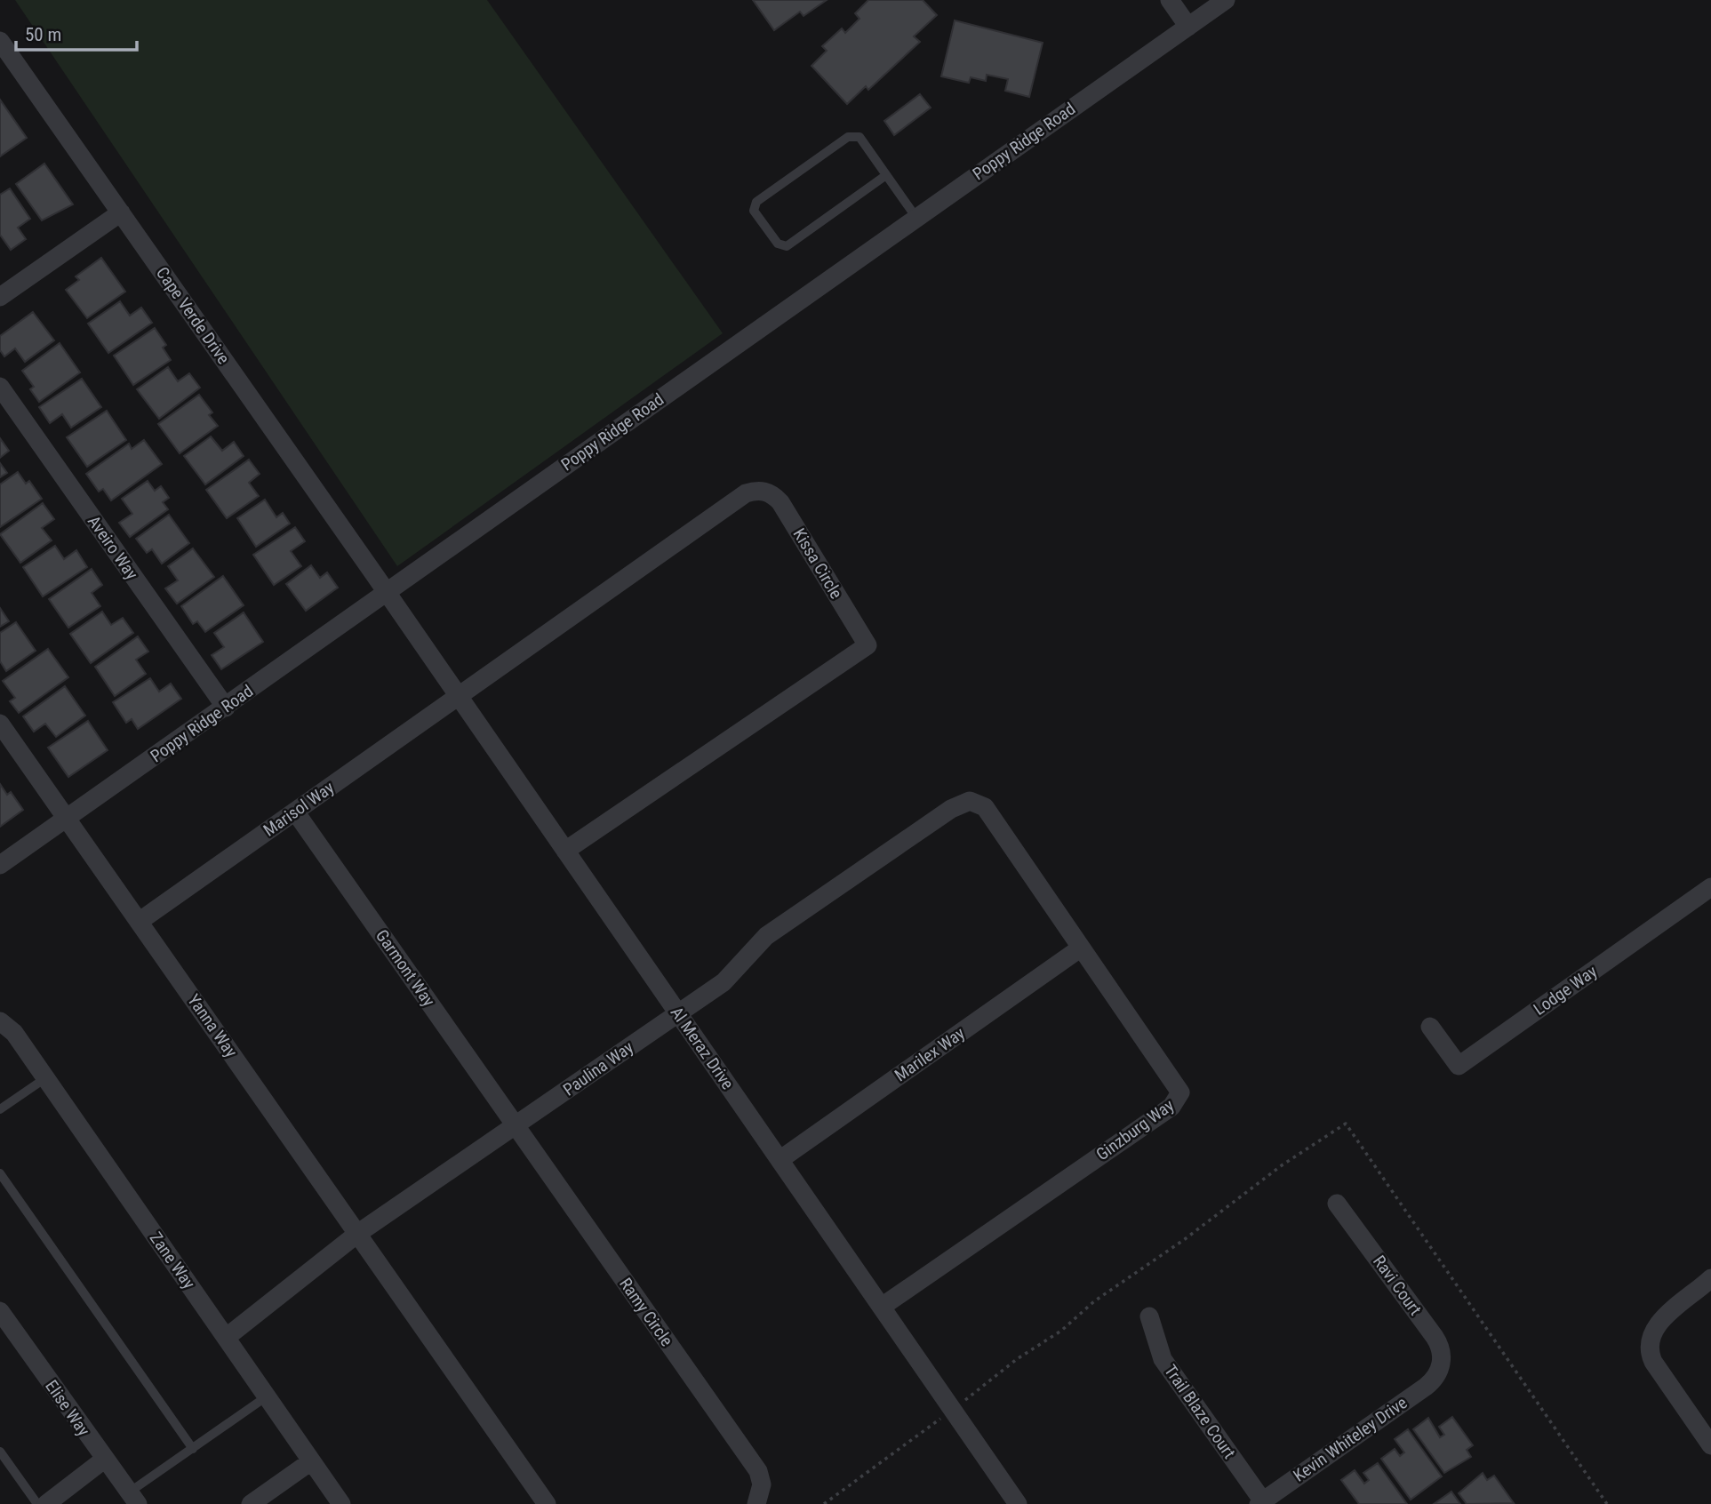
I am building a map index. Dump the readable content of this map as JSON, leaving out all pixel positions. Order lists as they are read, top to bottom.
{
  "streets": {
    "street": [
      "Poppy Ridge Road",
      "Cape Verde Drive",
      "Aveiro Way",
      "Kissa Circle",
      "Marisol Way",
      "Garmont Way",
      "Lodge Way",
      "Yanna Way",
      "Al Meraz Drive",
      "Marilex Way",
      "Paulina Way",
      "Ginzburg Way",
      "Zane Way",
      "Ravi Court",
      "Ramy Circle",
      "Elise Way",
      "Trail Blaze Court",
      "Kevin Whiteley Drive"
    ]
  },
  "crossings": [
    ["Poppy Ridge Road", "Cape Verde Drive"],
    ["Poppy Ridge Road", "Aveiro Way"],
    ["Poppy Ridge Road", "Yanna Way"],
    ["Poppy Ridge Road", "Al Meraz Drive"],
    ["Cape Verde Drive", "Al Meraz Drive"],
    ["Kissa Circle", "Marisol Way"],
    ["Kissa Circle", "Al Meraz Drive"],
    ["Marisol Way", "Garmont Way"],
    ["Marisol Way", "Yanna Way"],
    ["Marisol Way", "Al Meraz Drive"],
    ["Garmont Way", "Paulina Way"],
    ["Garmont Way", "Ramy Circle"],
    ["Yanna Way", "Paulina Way"],
    ["Al Meraz Drive", "Marilex Way"],
    ["Al Meraz Drive", "Paulina Way"],
    ["Al Meraz Drive", "Ginzburg Way"],
    ["Marilex Way", "Ginzburg Way"],
    ["Paulina Way", "Ginzburg Way"],
    ["Paulina Way", "Zane Way"],
    ["Paulina Way", "Ramy Circle"],
    ["Ravi Court", "Kevin Whiteley Drive"],
    ["Trail Blaze Court", "Kevin Whiteley Drive"]
  ],
  "scale_bar": "50 m"
}
